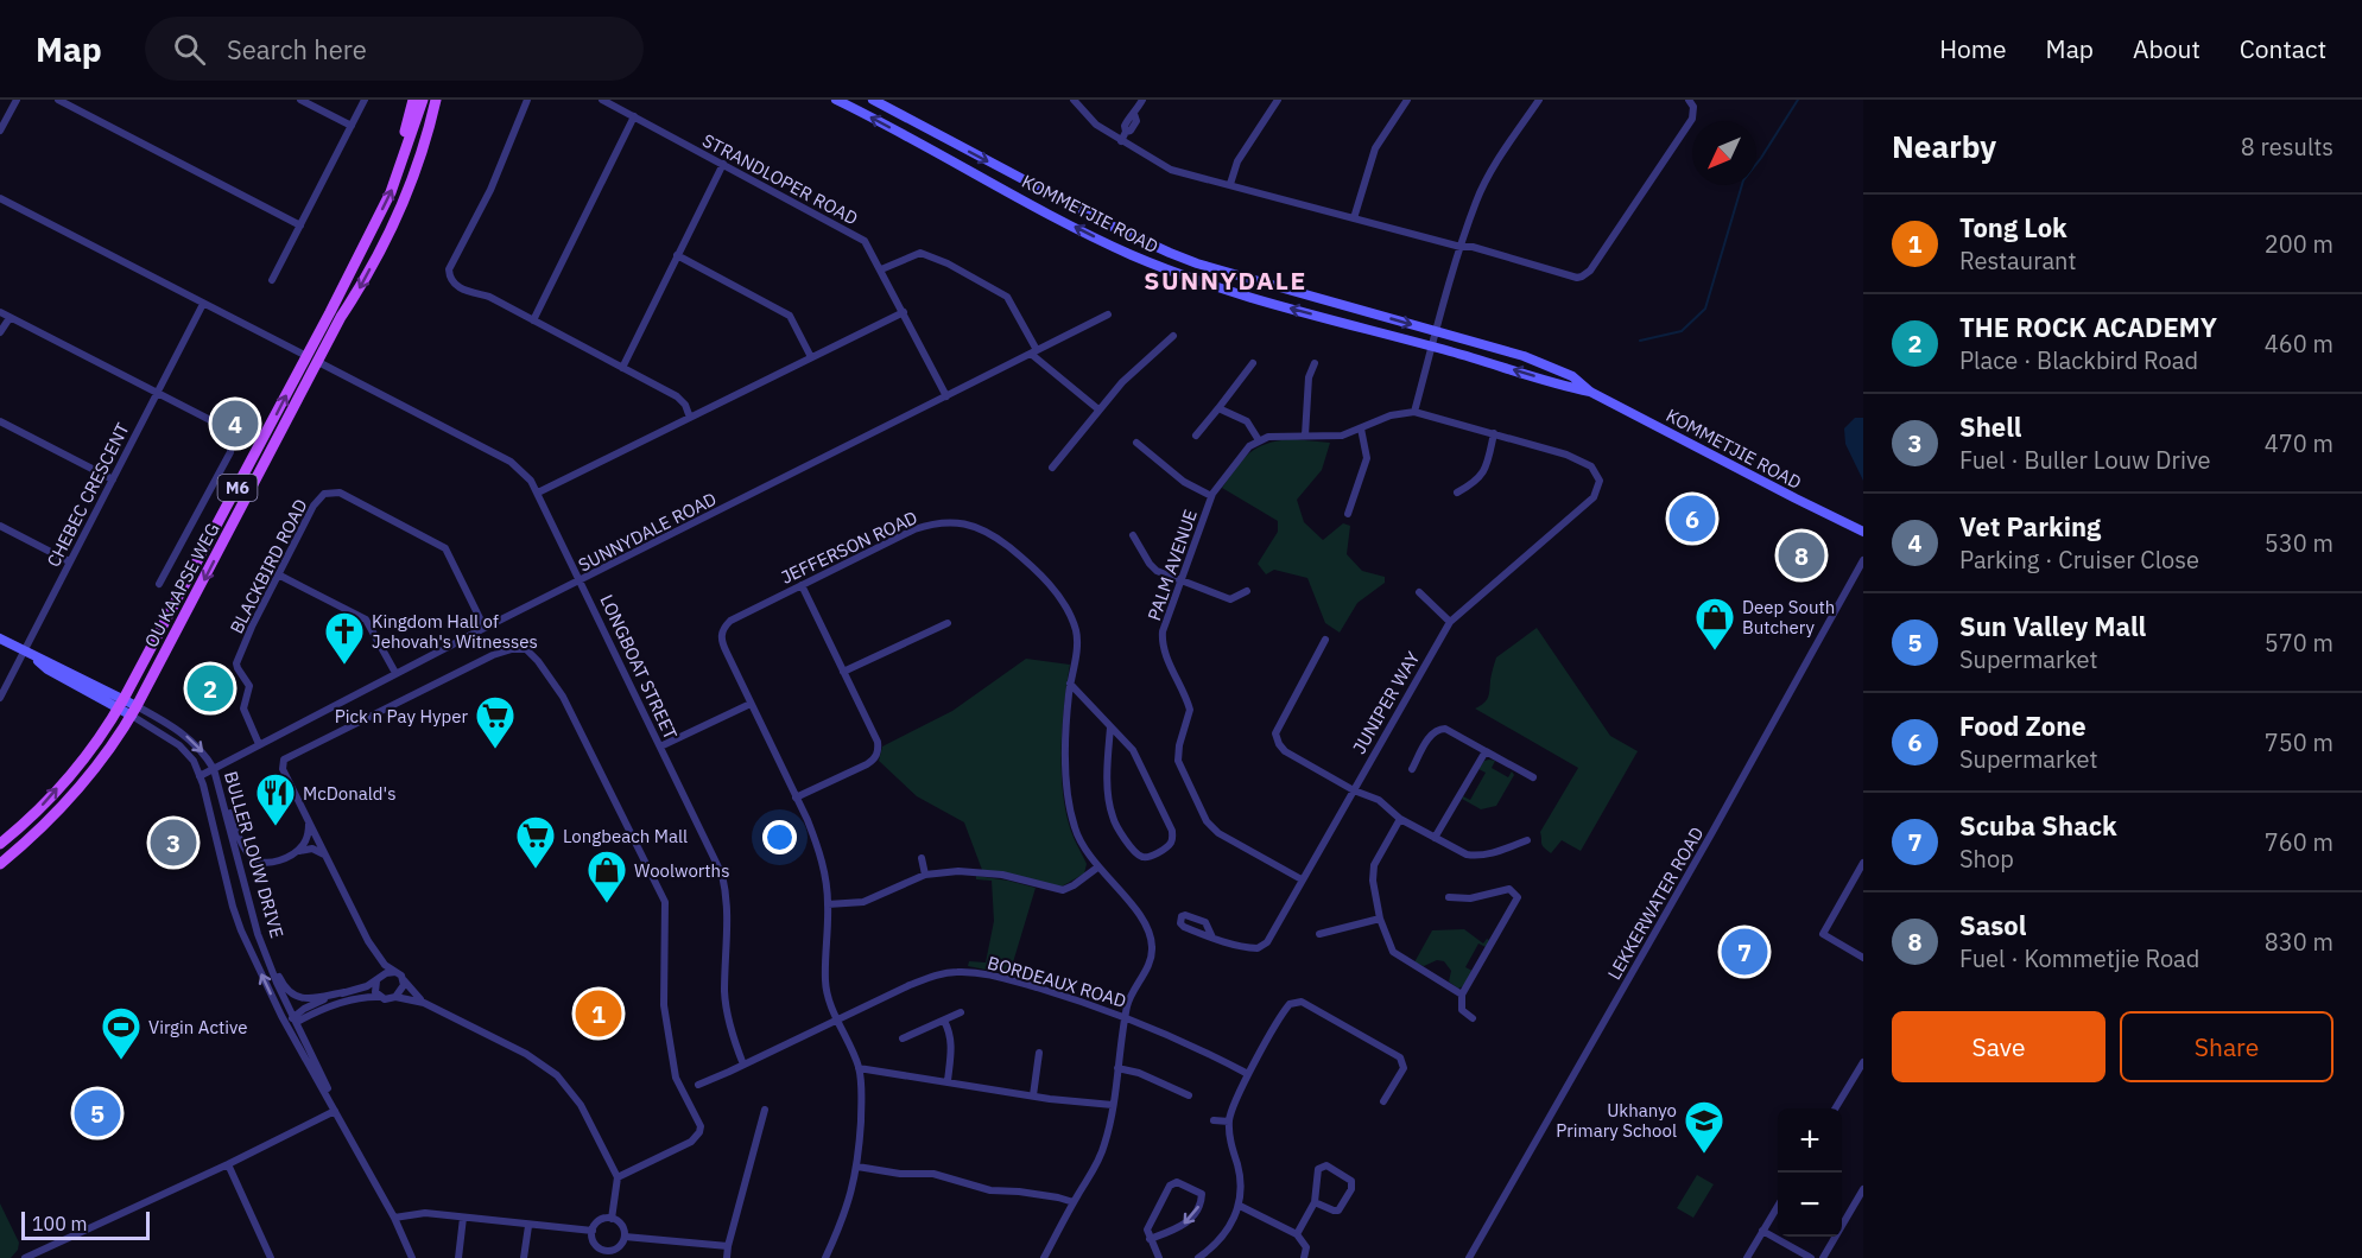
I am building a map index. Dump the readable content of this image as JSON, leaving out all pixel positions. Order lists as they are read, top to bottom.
{
  "streets": {
    "main road": [
      "KOMMETJIE ROAD",
      "M6",
      "OU KAAPSE WEG",
      "BULLER LOUW DRIVE"
    ],
    "street": [
      "STRANDLOPER ROAD",
      "CHEBEC CRESCENT",
      "SUNNYDALE ROAD",
      "JEFFERSON ROAD",
      "PALM AVENUE",
      "BLACKBIRD ROAD",
      "LONGBOAT STREET",
      "JUNIPER WAY",
      "LEKKERWATER ROAD",
      "BORDEAUX ROAD"
    ]
  },
  "crossings": [
    ["STRANDLOPER ROAD", "SUNNYDALE ROAD"],
    ["CHEBEC CRESCENT", "BULLER LOUW DRIVE"],
    ["SUNNYDALE ROAD", "BLACKBIRD ROAD"],
    ["SUNNYDALE ROAD", "LONGBOAT STREET"],
    ["SUNNYDALE ROAD", "BULLER LOUW DRIVE"],
    ["JEFFERSON ROAD", "BORDEAUX ROAD"],
    ["PALM AVENUE", "JUNIPER WAY"],
    ["OU KAAPSE WEG", "LONGBOAT STREET"],
    ["OU KAAPSE WEG", "BULLER LOUW DRIVE"],
    ["LONGBOAT STREET", "BORDEAUX ROAD"]
  ],
  "districts": ["SUNNYDALE"],
  "places": {
    "shop": ["Deep South Butchery", "Woolworths"],
    "church": ["Kingdom Hall of Jehovah's Witnesses"],
    "supermarket": ["Pick n Pay Hyper", "Longbeach Mall"],
    "restaurant": ["McDonald's"],
    "sports": ["Virgin Active"],
    "school or university": ["Ukhanyo Primary School"]
  },
  "scale_bar": "100 m",
  "north": "bottom left",
  "page": {
    "header": "Map",
    "search": "Search here",
    "nav": [
      "Home",
      "Map",
      "About",
      "Contact"
    ],
    "heading": ["Nearby", "8 results"],
    "list": [
      {
        "mark": "1",
        "name": "Tong Lok",
        "note": "Restaurant",
        "value": "200 m"
      },
      {
        "mark": "2",
        "name": "THE ROCK ACADEMY",
        "note": "Place · Blackbird Road",
        "value": "460 m"
      },
      {
        "mark": "3",
        "name": "Shell",
        "note": "Fuel · Buller Louw Drive",
        "value": "470 m"
      },
      {
        "mark": "4",
        "name": "Vet Parking",
        "note": "Parking · Cruiser Close",
        "value": "530 m"
      },
      {
        "mark": "5",
        "name": "Sun Valley Mall",
        "note": "Supermarket",
        "value": "570 m"
      },
      {
        "mark": "6",
        "name": "Food Zone",
        "note": "Supermarket",
        "value": "750 m"
      },
      {
        "mark": "7",
        "name": "Scuba Shack",
        "note": "Shop",
        "value": "760 m"
      },
      {
        "mark": "8",
        "name": "Sasol",
        "note": "Fuel · Kommetjie Road",
        "value": "830 m"
      }
    ],
    "pins": [
      "4",
      "6",
      "8",
      "2",
      "3",
      "7",
      "1",
      "5"
    ],
    "buttons": ["Save", "Share"],
    "map_buttons": ["+", "−"],
    "scale": "100 m"
  }
}
